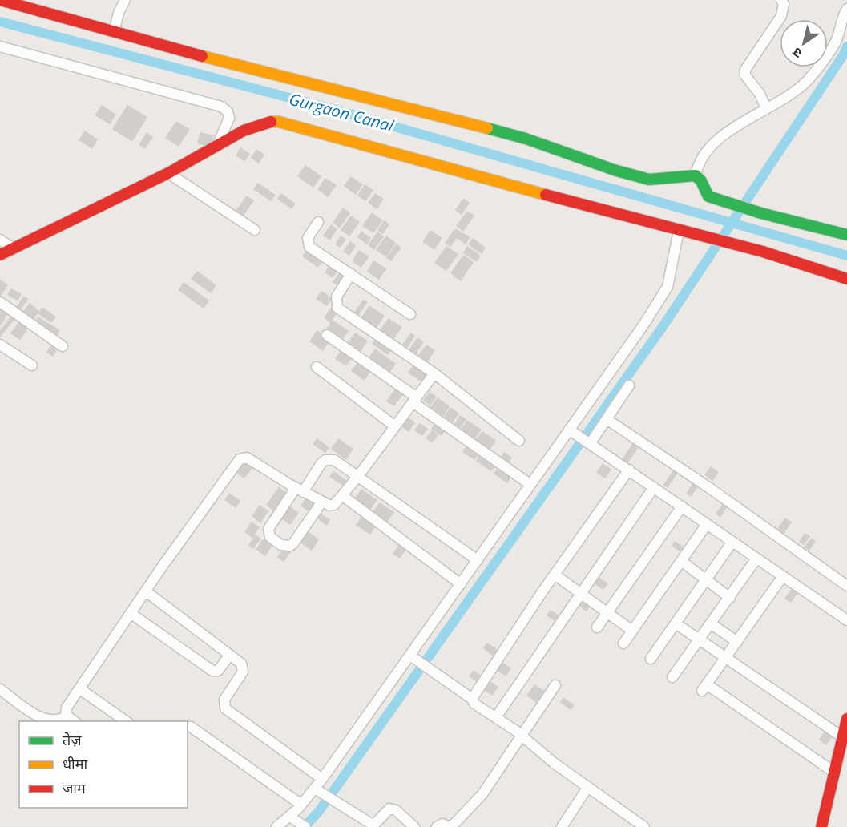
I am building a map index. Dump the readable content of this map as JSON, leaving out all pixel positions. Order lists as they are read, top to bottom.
{
  "water": ["Gurgaon Canal"],
  "legend": ["तेज़", "धीमा", "जाम"],
  "north": "bottom left"
}
